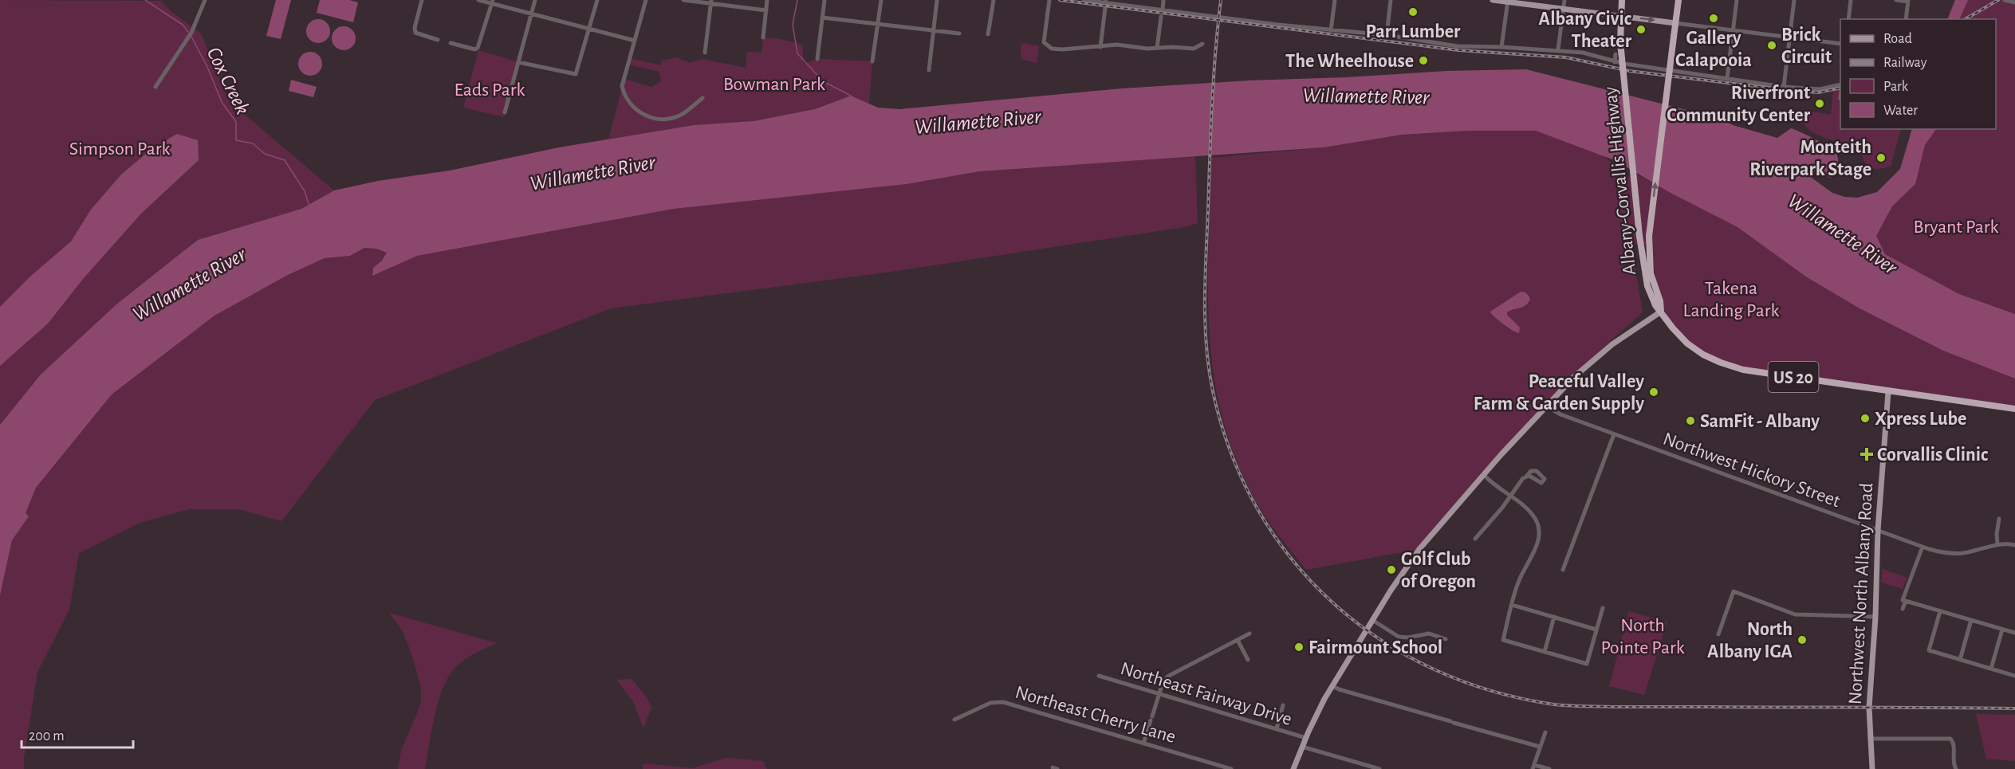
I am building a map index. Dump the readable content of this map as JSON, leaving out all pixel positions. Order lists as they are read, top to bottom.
{
  "streets": {
    "highway": ["Albany-Corvallis Highway", "US 20"],
    "main road": ["Northwest North Albany Road"],
    "street": ["Northwest Hickory Street", "Northeast Fairway Drive", "Northeast Cherry Lane"]
  },
  "crossings": [
    ["Albany-Corvallis Highway", "US 20"],
    ["Albany-Corvallis Highway", "Northwest North Albany Road"],
    ["Northwest Hickory Street", "Northwest North Albany Road"]
  ],
  "water": ["Cox Creek", "Willamette River"],
  "parks": [
    "Bowman Park",
    "Eads Park",
    "Simpson Park",
    "Bryant Park",
    "Takena Landing Park",
    "North Pointe Park"
  ],
  "places": {
    "other": [
      "Parr Lumber",
      "Gallery Calapooia",
      "Albany Civic Theater",
      "Brick Circuit",
      "The Wheelhouse",
      "Riverfront Community Center",
      "Monteith Riverpark Stage",
      "Peaceful Valley Farm & Garden Supply",
      "Xpress Lube",
      "SamFit - Albany",
      "Golf Club of Oregon",
      "North Albany IGA",
      "Fairmount School"
    ],
    "health": ["Corvallis Clinic"]
  },
  "legend": [
    "Road",
    "Railway",
    "Park",
    "Water"
  ],
  "scale_bar": "200 m"
}
